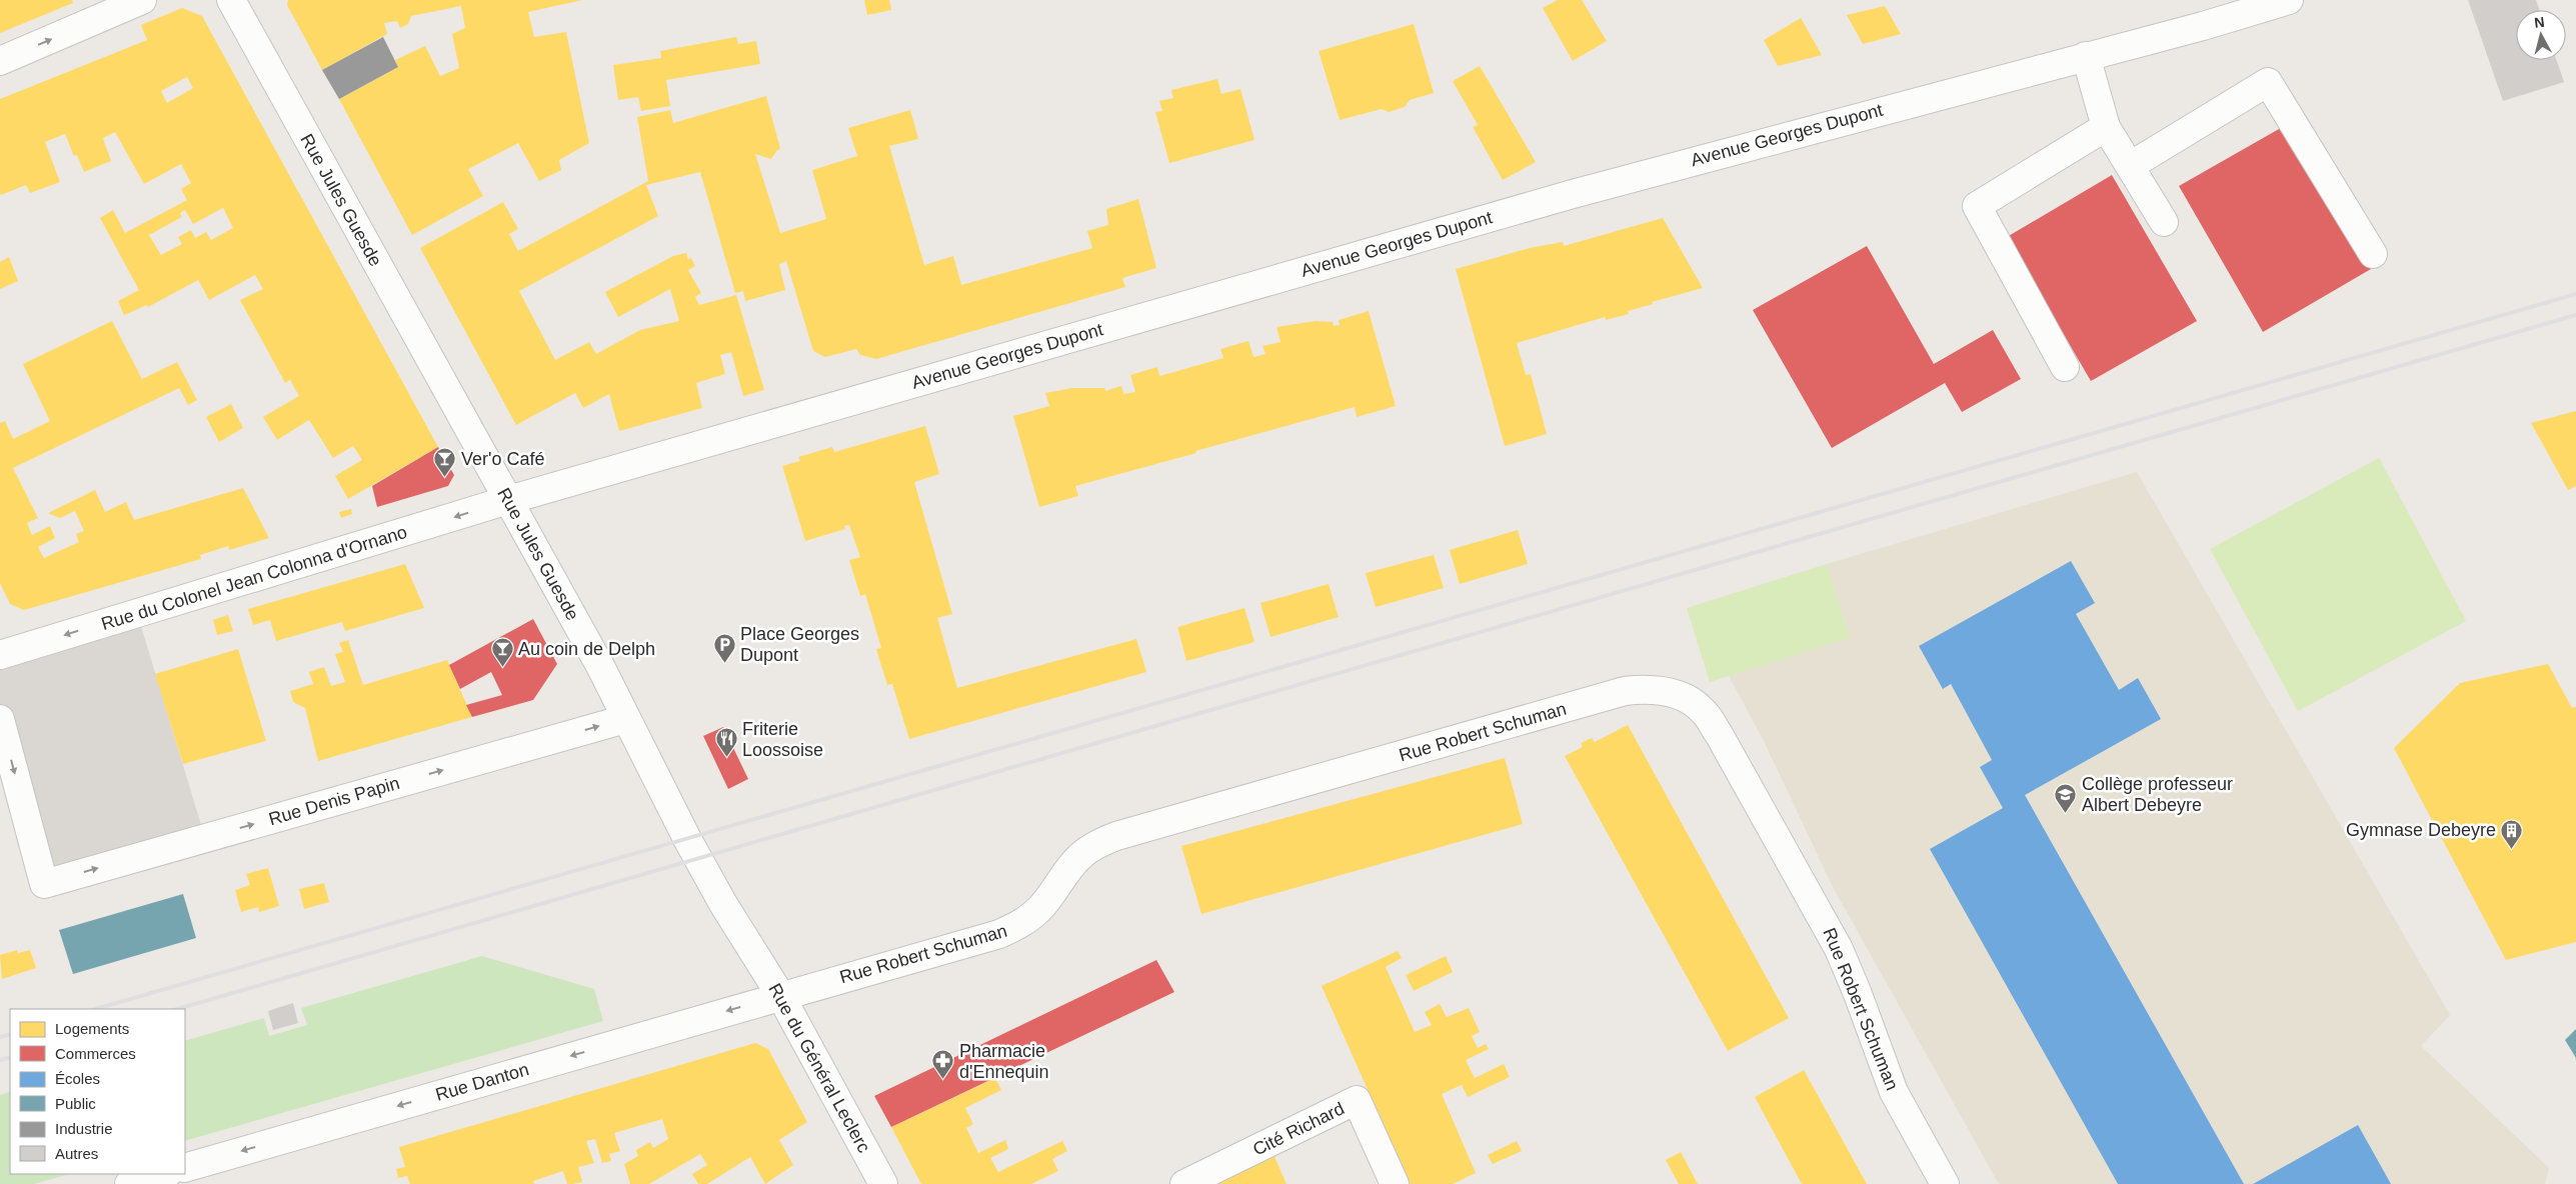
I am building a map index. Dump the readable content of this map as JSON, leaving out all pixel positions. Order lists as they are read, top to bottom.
{
  "streets": {
    "street": [
      "Avenue Georges Dupont",
      "Rue Jules Guesde",
      "Rue du Colonel Jean Colonna d'Ornano",
      "Rue Robert Schuman",
      "Rue Denis Papin",
      "Rue du Général Leclerc",
      "Rue Danton",
      "Cité Richard"
    ]
  },
  "crossings": [
    ["Avenue Georges Dupont", "Rue Jules Guesde"],
    ["Avenue Georges Dupont", "Rue du Colonel Jean Colonna d'Ornano"],
    ["Rue Jules Guesde", "Rue du Colonel Jean Colonna d'Ornano"],
    ["Rue Jules Guesde", "Rue Denis Papin"],
    ["Rue Jules Guesde", "Rue du Général Leclerc"],
    ["Rue Robert Schuman", "Rue du Général Leclerc"],
    ["Rue Robert Schuman", "Rue Danton"],
    ["Rue du Général Leclerc", "Rue Danton"]
  ],
  "one_way": ["Rue du Colonel Jean Colonna d'Ornano", "Rue Denis Papin", "Rue Danton"],
  "places": {
    "bar": ["Ver'o Café", "Au coin de Delph"],
    "parking": ["Place Georges Dupont"],
    "restaurant": ["Friterie Loossoise"],
    "school or university": ["Collège professeur Albert Debeyre"],
    "building": ["Gymnase Debeyre"],
    "pharmacy": ["Pharmacie d'Ennequin"]
  },
  "legend": [
    "Logements",
    "Commerces",
    "Écoles",
    "Public",
    "Industrie",
    "Autres"
  ],
  "north": "top"
}
